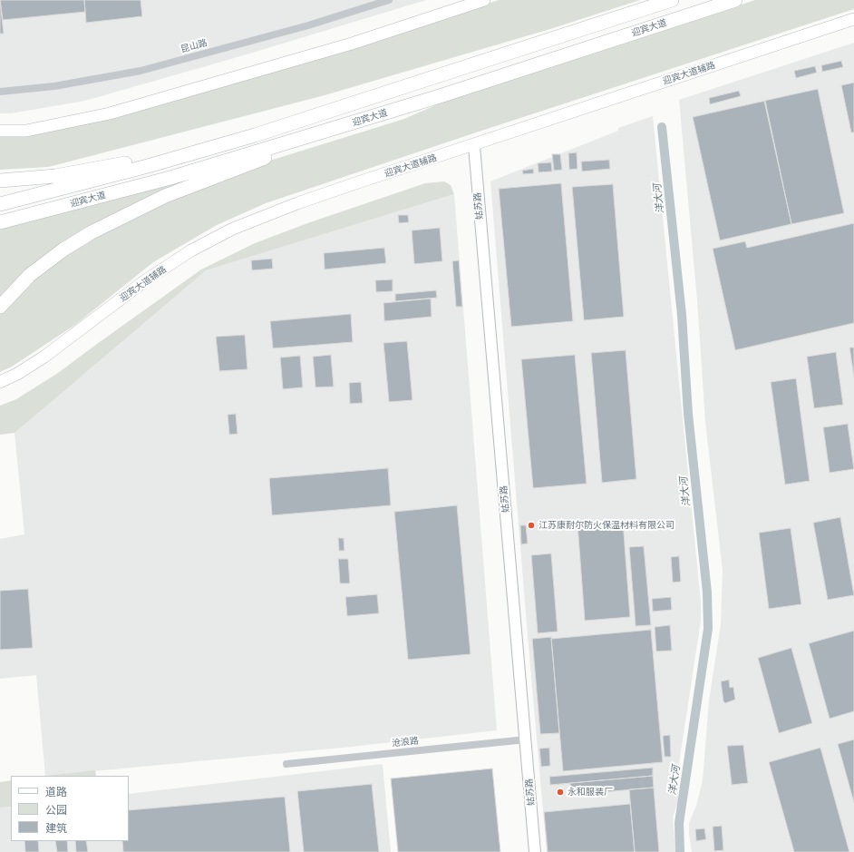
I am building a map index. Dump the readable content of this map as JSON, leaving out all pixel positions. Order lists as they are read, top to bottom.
{
  "streets": {
    "highway": ["迎宾大道"],
    "main road": ["迎宾大道辅路"],
    "street": ["昆山路", "姑苏路", "沧浪路"]
  },
  "crossings": [
    ["迎宾大道辅路", "姑苏路"],
    ["姑苏路", "沧浪路"]
  ],
  "water": ["洋大河"],
  "places": ["江苏康耐尔防火保温材料有限公司", "永和服装厂"],
  "legend": ["道路", "公园", "建筑"]
}
